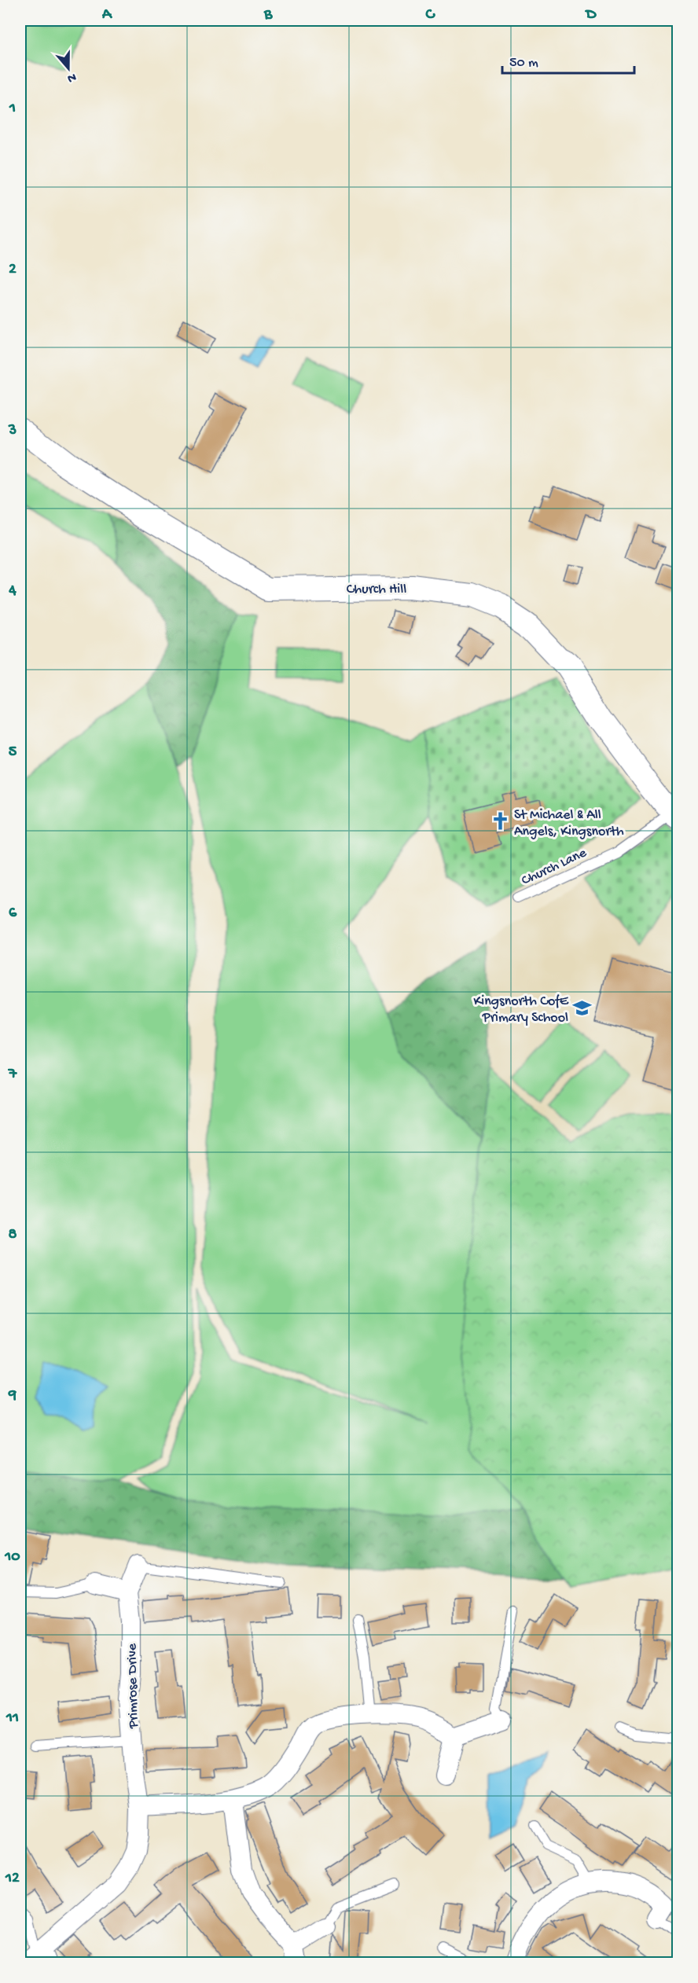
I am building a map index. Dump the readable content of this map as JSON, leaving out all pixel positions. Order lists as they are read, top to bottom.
{
  "streets": {
    "street": ["Church Hill", "Primrose Drive"],
    "lane": ["Church Lane"]
  },
  "crossings": [
    ["Church Hill", "Church Lane"]
  ],
  "places": {
    "church": ["St Michael & All Angels, Kingsnorth"],
    "school or university": ["Kingsnorth CofE Primary School"]
  },
  "scale_bar": "50 m",
  "north": "bottom",
  "grid": {
    "columns": [
      "A",
      "B",
      "C",
      "D"
    ],
    "rows": [
      "1",
      "2",
      "3",
      "4",
      "5",
      "6",
      "7",
      "8",
      "9",
      "10",
      "11",
      "12"
    ]
  }
}
